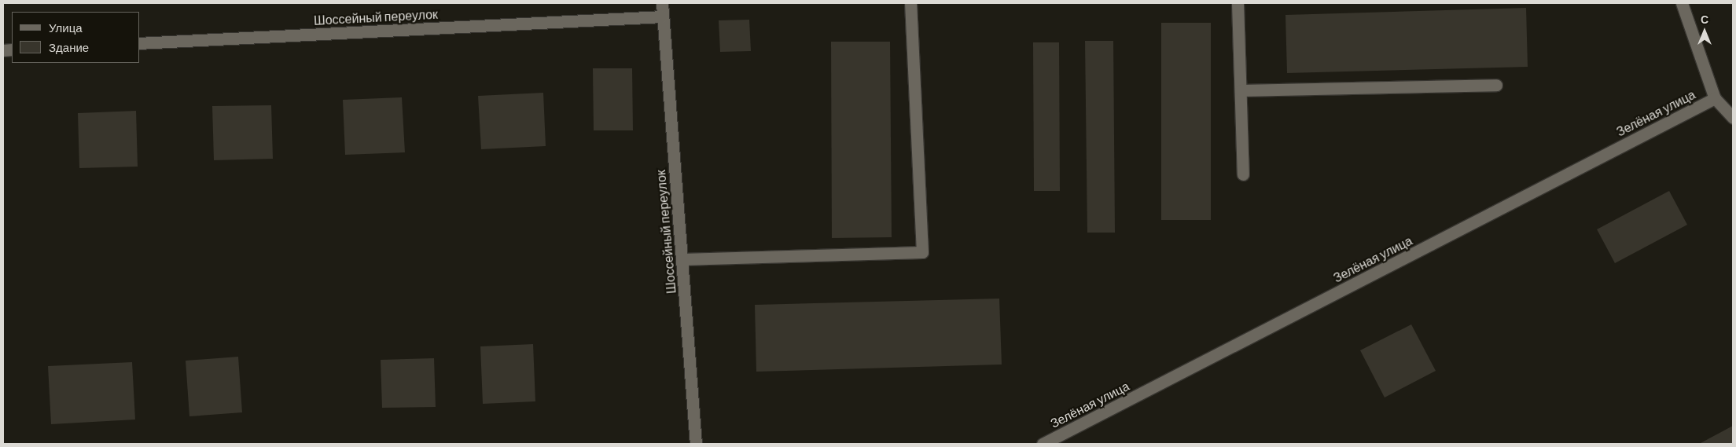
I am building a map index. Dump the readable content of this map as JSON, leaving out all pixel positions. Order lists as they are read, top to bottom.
{
  "streets": {
    "street": ["Шоссейный переулок", "Зелёная улица"]
  },
  "legend": ["Улица", "Здание"],
  "north": "top"
}
